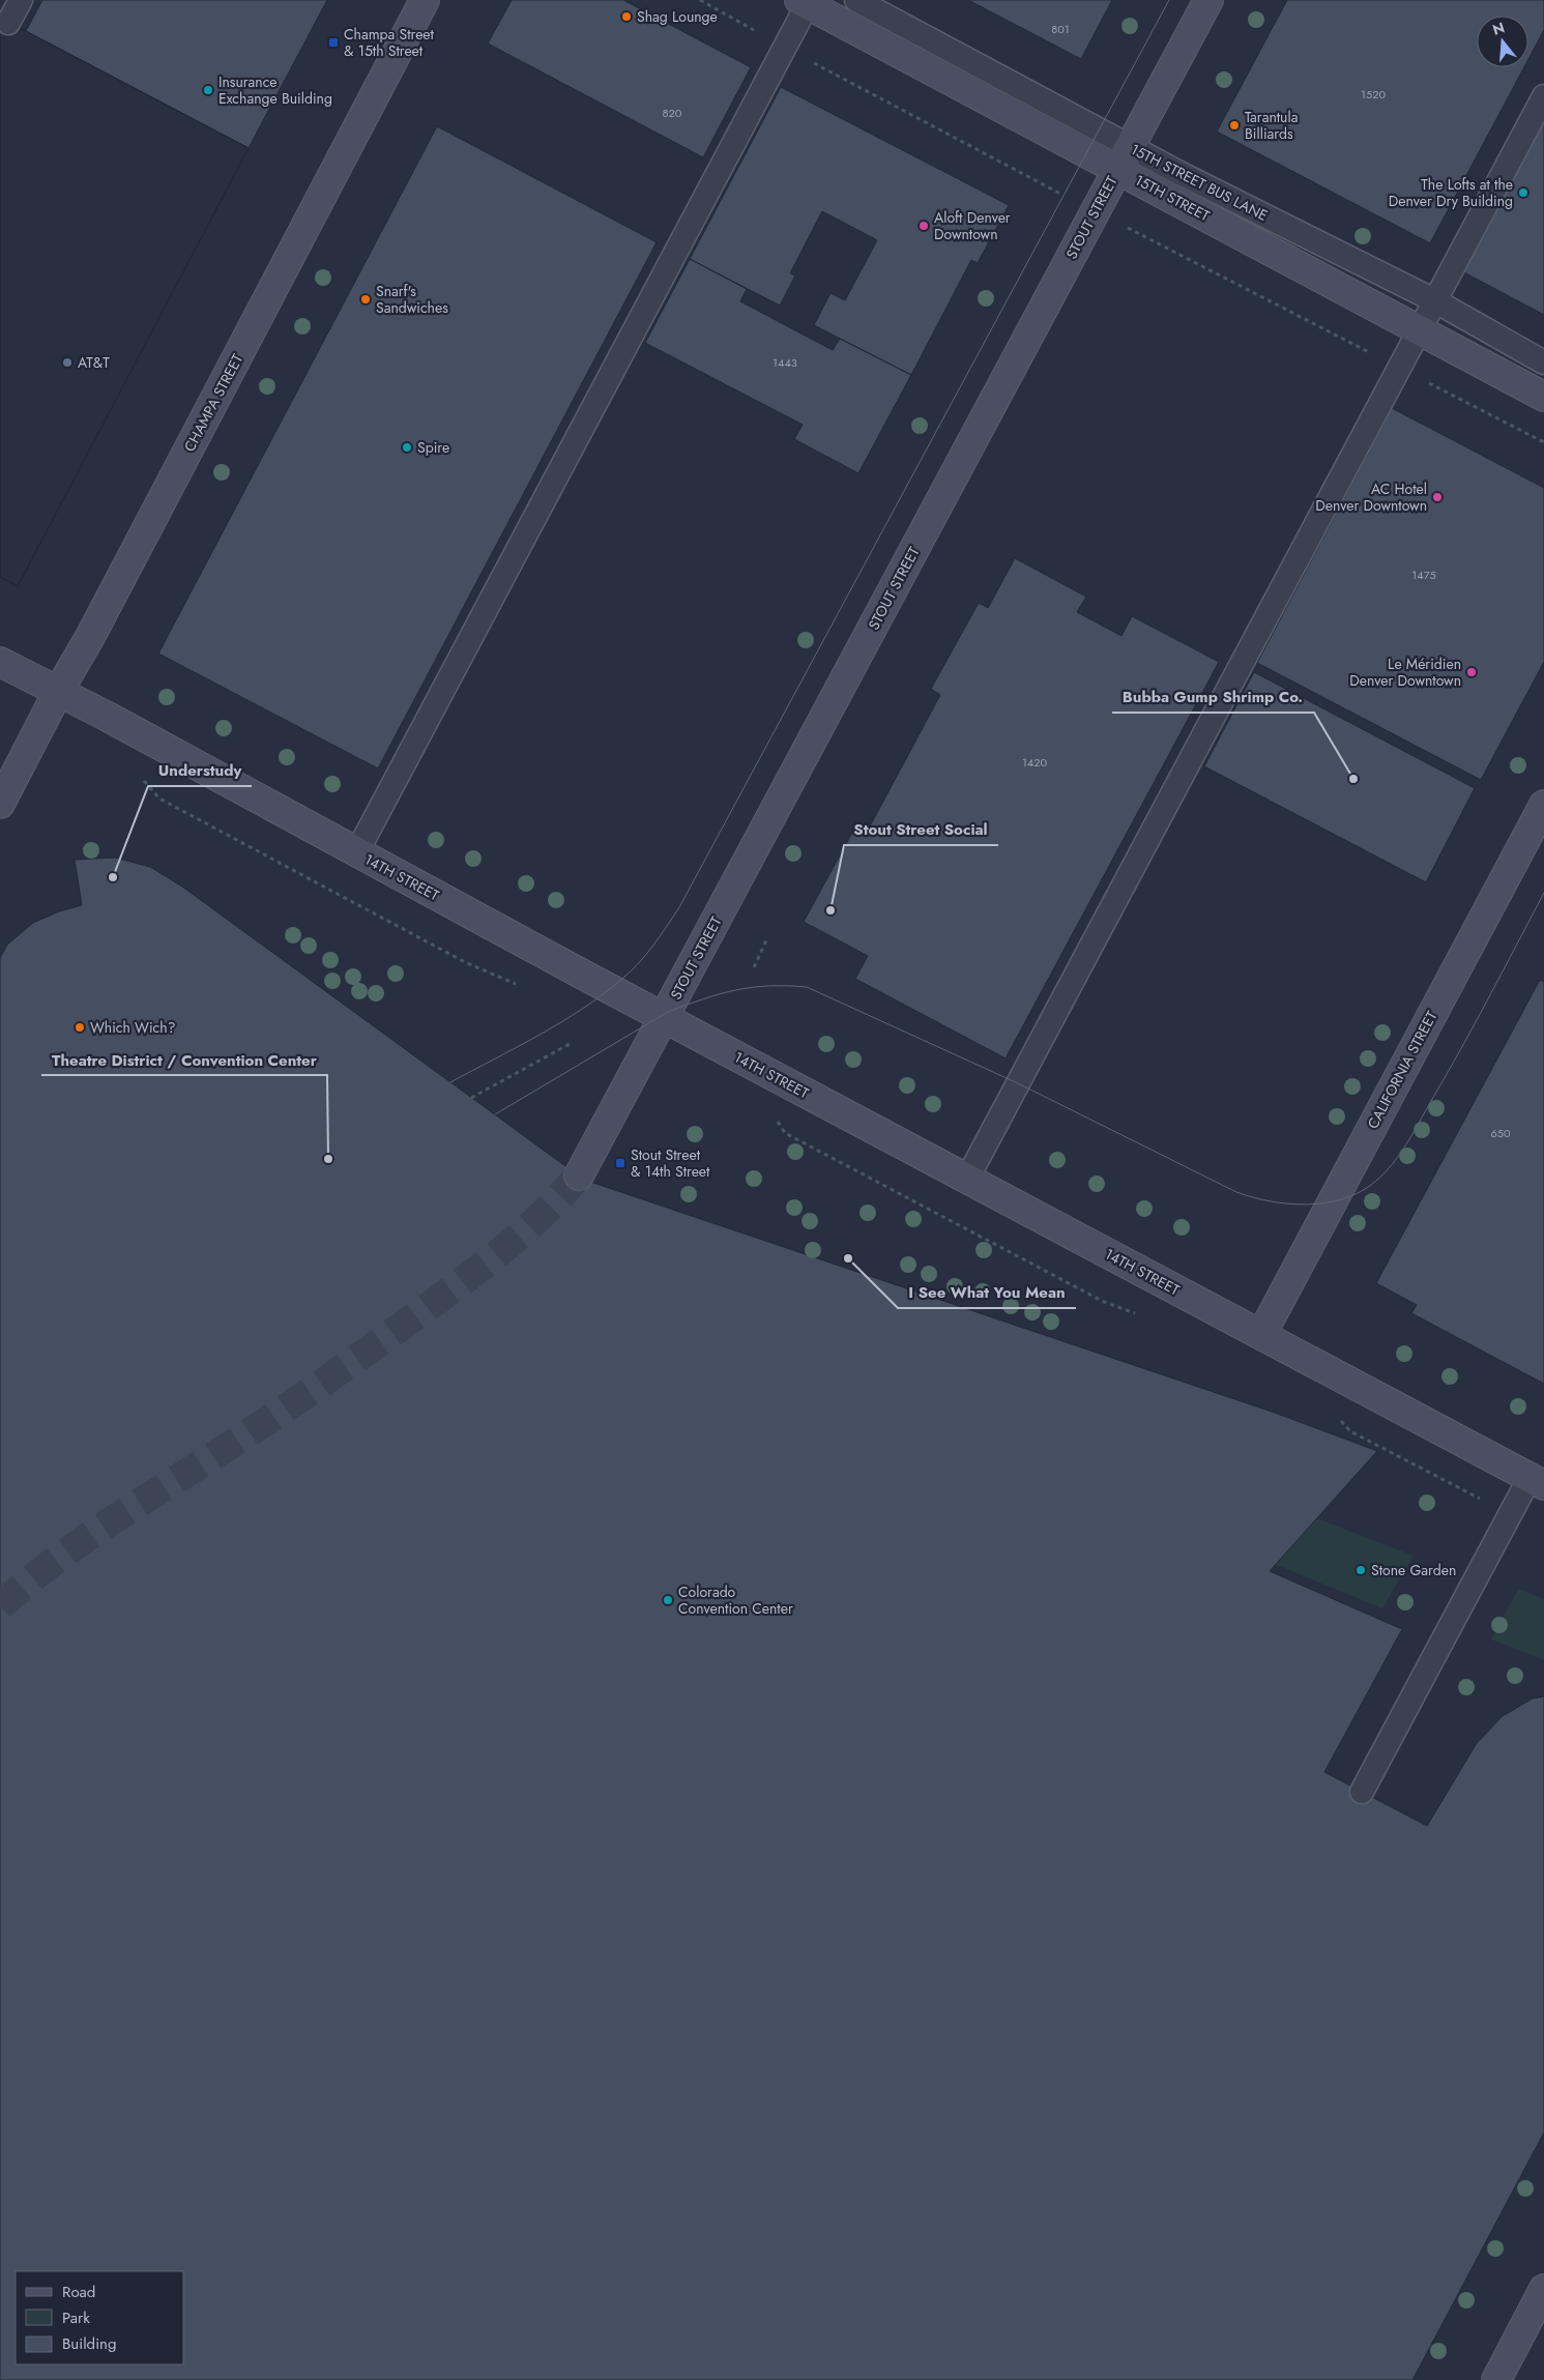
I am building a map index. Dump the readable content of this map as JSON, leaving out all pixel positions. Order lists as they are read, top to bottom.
{
  "streets": {
    "main road": [
      "15TH STREET",
      "STOUT STREET",
      "CHAMPA STREET",
      "14TH STREET",
      "CALIFORNIA STREET"
    ],
    "lane": ["15TH STREET BUS LANE"]
  },
  "crossings": [
    ["15TH STREET BUS LANE", "15TH STREET"],
    ["15TH STREET BUS LANE", "STOUT STREET"],
    ["15TH STREET", "STOUT STREET"],
    ["STOUT STREET", "14TH STREET"],
    ["CHAMPA STREET", "14TH STREET"],
    ["14TH STREET", "CALIFORNIA STREET"]
  ],
  "places": {
    "other": [
      "Shag Lounge",
      "Insurance Exchange Building",
      "Tarantula Billiards",
      "The Lofts at the Denver Dry Building",
      "Aloft Denver Downtown",
      "Snarf's Sandwiches",
      "AT&T",
      "Spire",
      "AC Hotel Denver Downtown",
      "Le Méridien Denver Downtown",
      "Bubba Gump Shrimp Co.",
      "Understudy",
      "Stout Street Social",
      "Which Wich?",
      "Theatre District / Convention Center",
      "I See What You Mean",
      "Stone Garden",
      "Colorado Convention Center"
    ],
    "transit": ["Champa Street & 15th Street", "Stout Street & 14th Street"]
  },
  "house_numbers": [
    "801",
    "1520",
    "820",
    "1443",
    "1475",
    "1420",
    "650"
  ],
  "legend": ["Road", "Park", "Building"],
  "north": "top"
}
